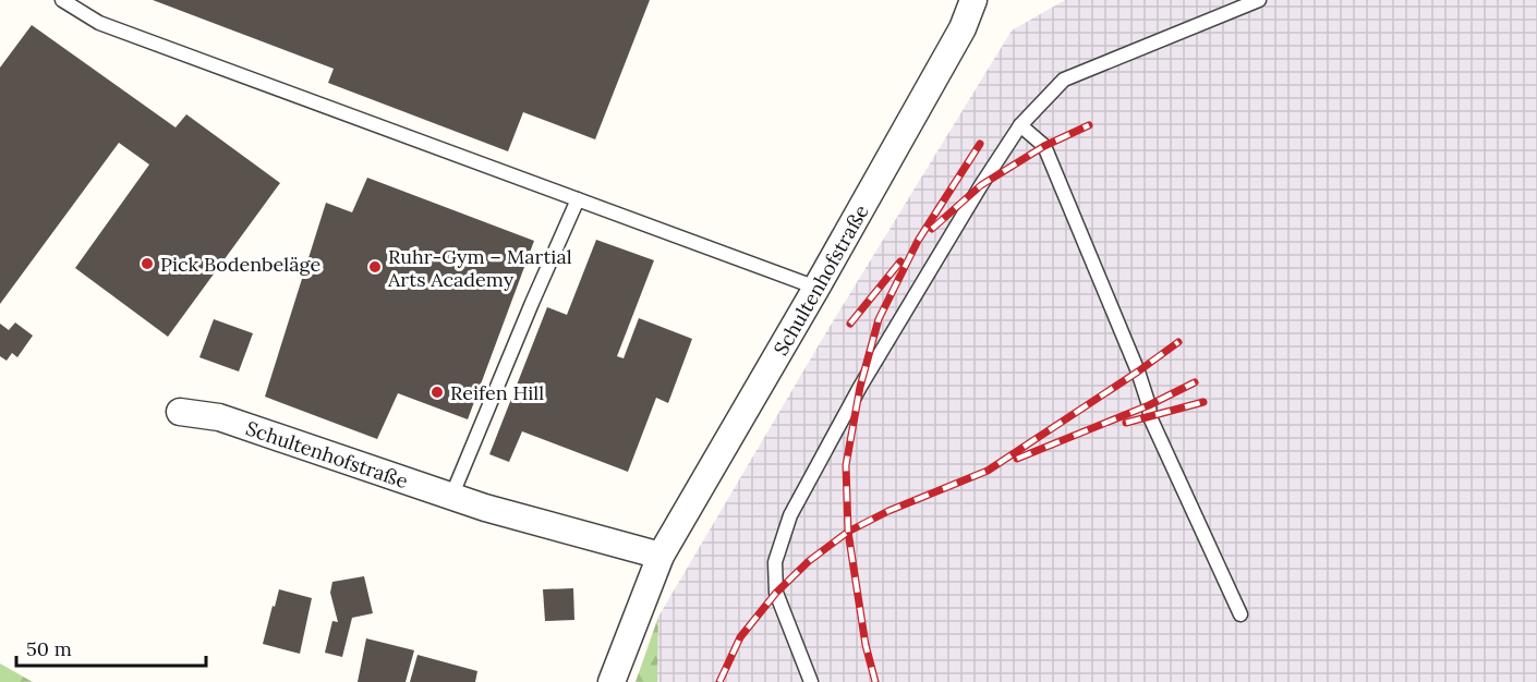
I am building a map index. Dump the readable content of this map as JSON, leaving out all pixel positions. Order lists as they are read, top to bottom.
{
  "streets": {
    "street": ["Schultenhofstraße"]
  },
  "places": ["Pick Bodenbeläge", "Ruhr-Gym – Martial Arts Academy", "Reifen Hill"],
  "scale_bar": "50 m"
}
